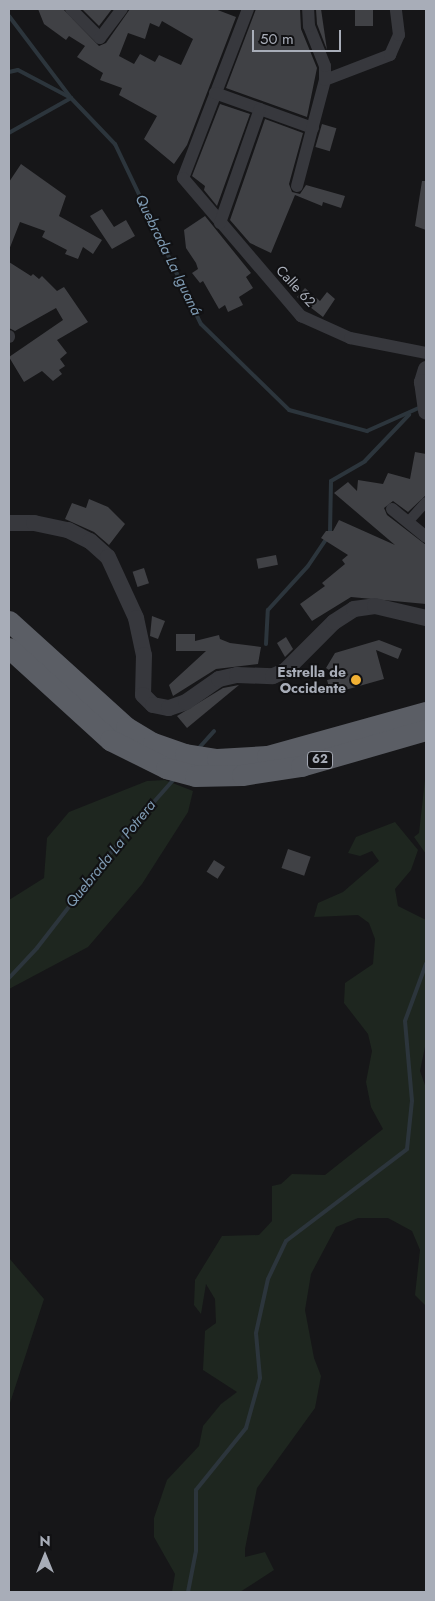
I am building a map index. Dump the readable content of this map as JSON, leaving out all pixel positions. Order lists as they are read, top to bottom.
{
  "streets": {
    "highway": ["62"],
    "street": ["Calle 62"]
  },
  "water": ["Quebrada La Iguaná", "Quebrada La Potrera"],
  "places": ["Estrella de Occidente"],
  "scale_bar": "50 m",
  "north": "top"
}
